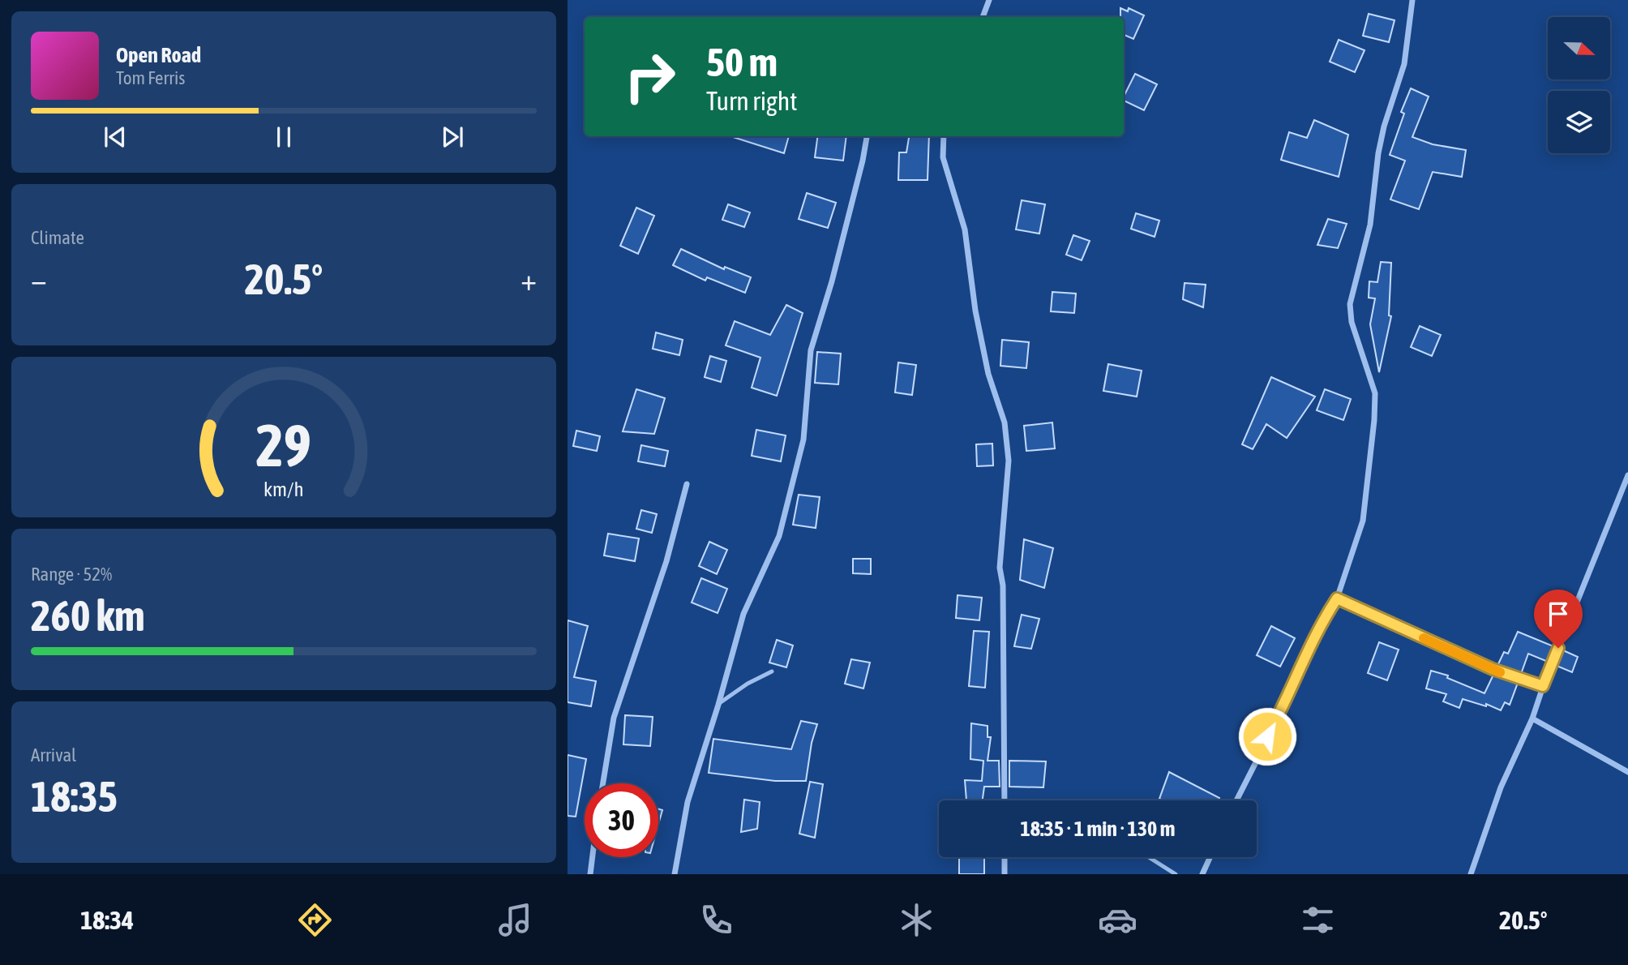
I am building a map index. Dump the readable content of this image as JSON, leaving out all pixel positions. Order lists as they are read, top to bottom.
{
  "north": "right",
  "page": {
    "turn": ["50 m", "Turn right"],
    "song": ["Open Road", "Tom Ferris"],
    "tile": [
      "Climate",
      ["Range · 52%", "260 km"],
      ["Arrival", "18:35"]
    ],
    "heat": ["−", "20.5°", "+"],
    "limit": "30",
    "trip": "18:35 · 1 min · 130 m",
    "tabs": ["18:34", "20.5°"],
    "gauge": ["29", "km/h"]
  }
}
